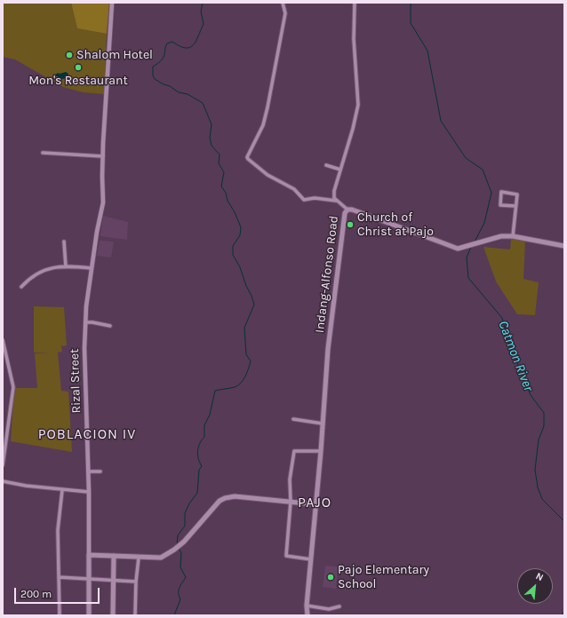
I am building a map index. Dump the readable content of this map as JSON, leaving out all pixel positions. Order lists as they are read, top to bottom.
{
  "streets": {
    "main road": ["Indang-Alfonso Road", "Rizal Street"]
  },
  "districts": ["POBLACION IV", "PAJO"],
  "water": ["Catmon River"],
  "places": [
    "Shalom Hotel",
    "Mon's Restaurant",
    "Church of Christ at Pajo",
    "Pajo Elementary School"
  ],
  "scale_bar": "200 m",
  "north": "top right"
}
